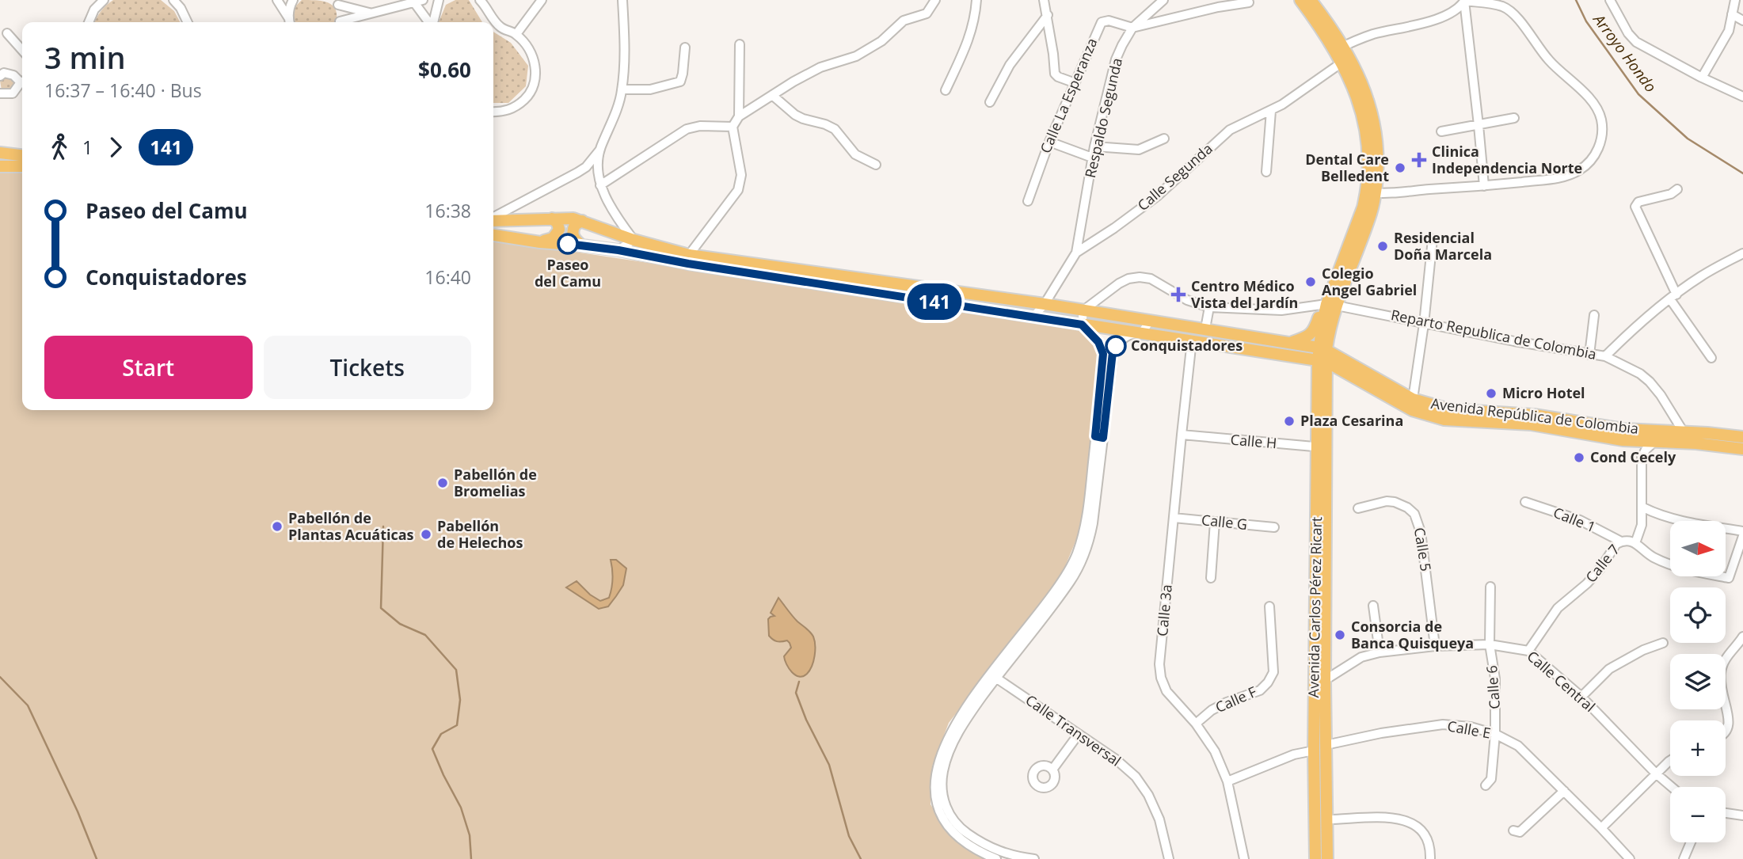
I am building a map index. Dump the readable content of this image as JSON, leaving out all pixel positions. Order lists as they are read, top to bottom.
{
  "streets": {
    "main road": ["Avenida República de Colombia", "Avenida Carlos Pérez Ricart"],
    "street": [
      "Calle La Esperanza",
      "Respaldo Segunda",
      "Calle Segunda",
      "Reparto Republica de Colombia",
      "Calle H",
      "Calle 1",
      "Calle G",
      "Calle 5",
      "Calle 7",
      "Calle 3a",
      "Calle Central",
      "Calle 6",
      "Calle F",
      "Calle E",
      "Calle Transversal"
    ]
  },
  "crossings": [
    ["Calle La Esperanza", "Respaldo Segunda"],
    ["Respaldo Segunda", "Calle Segunda"],
    ["Calle Segunda", "Avenida República de Colombia"],
    ["Reparto Republica de Colombia", "Avenida República de Colombia"],
    ["Avenida República de Colombia", "Calle 7"],
    ["Avenida República de Colombia", "Avenida Carlos Pérez Ricart"],
    ["Avenida República de Colombia", "Calle 3a"],
    ["Calle H", "Avenida Carlos Pérez Ricart"],
    ["Calle H", "Calle 3a"],
    ["Calle 1", "Calle 7"],
    ["Calle G", "Calle 3a"],
    ["Calle 5", "Calle Central"],
    ["Calle 7", "Calle Central"],
    ["Avenida Carlos Pérez Ricart", "Calle Central"],
    ["Avenida Carlos Pérez Ricart", "Calle E"],
    ["Calle 3a", "Calle F"],
    ["Calle Central", "Calle 6"],
    ["Calle 6", "Calle E"]
  ],
  "water": ["Arroyo Hondo"],
  "places": {
    "health": ["Clinica Independencia Norte", "Centro Médico Vista del Jardín"],
    "other": [
      "Dental Care Belledent",
      "Paseo del Camu",
      "Residencial Doña Marcela",
      "Colegio Angel Gabriel",
      "Conquistadores",
      "Micro Hotel",
      "Plaza Cesarina",
      "Cond Cecely",
      "Pabellón de Bromelias",
      "Pabellón de Plantas Acuáticas",
      "Pabellón de Helechos",
      "Consorcia de Banca Quisqueya"
    ]
  },
  "lines": ["bus line 141"],
  "north": "right",
  "page": {
    "on_map": "141",
    "heading": ["3 min", "16:37 – 16:40 · Bus", "$0.60"],
    "legs": ["1", "141"],
    "list": [
      {
        "name": "Paseo del Camu",
        "value": "16:38"
      },
      {
        "name": "Conquistadores",
        "value": "16:40"
      }
    ],
    "buttons": ["Start", "Tickets"],
    "map_buttons": ["+", "−"]
  }
}
